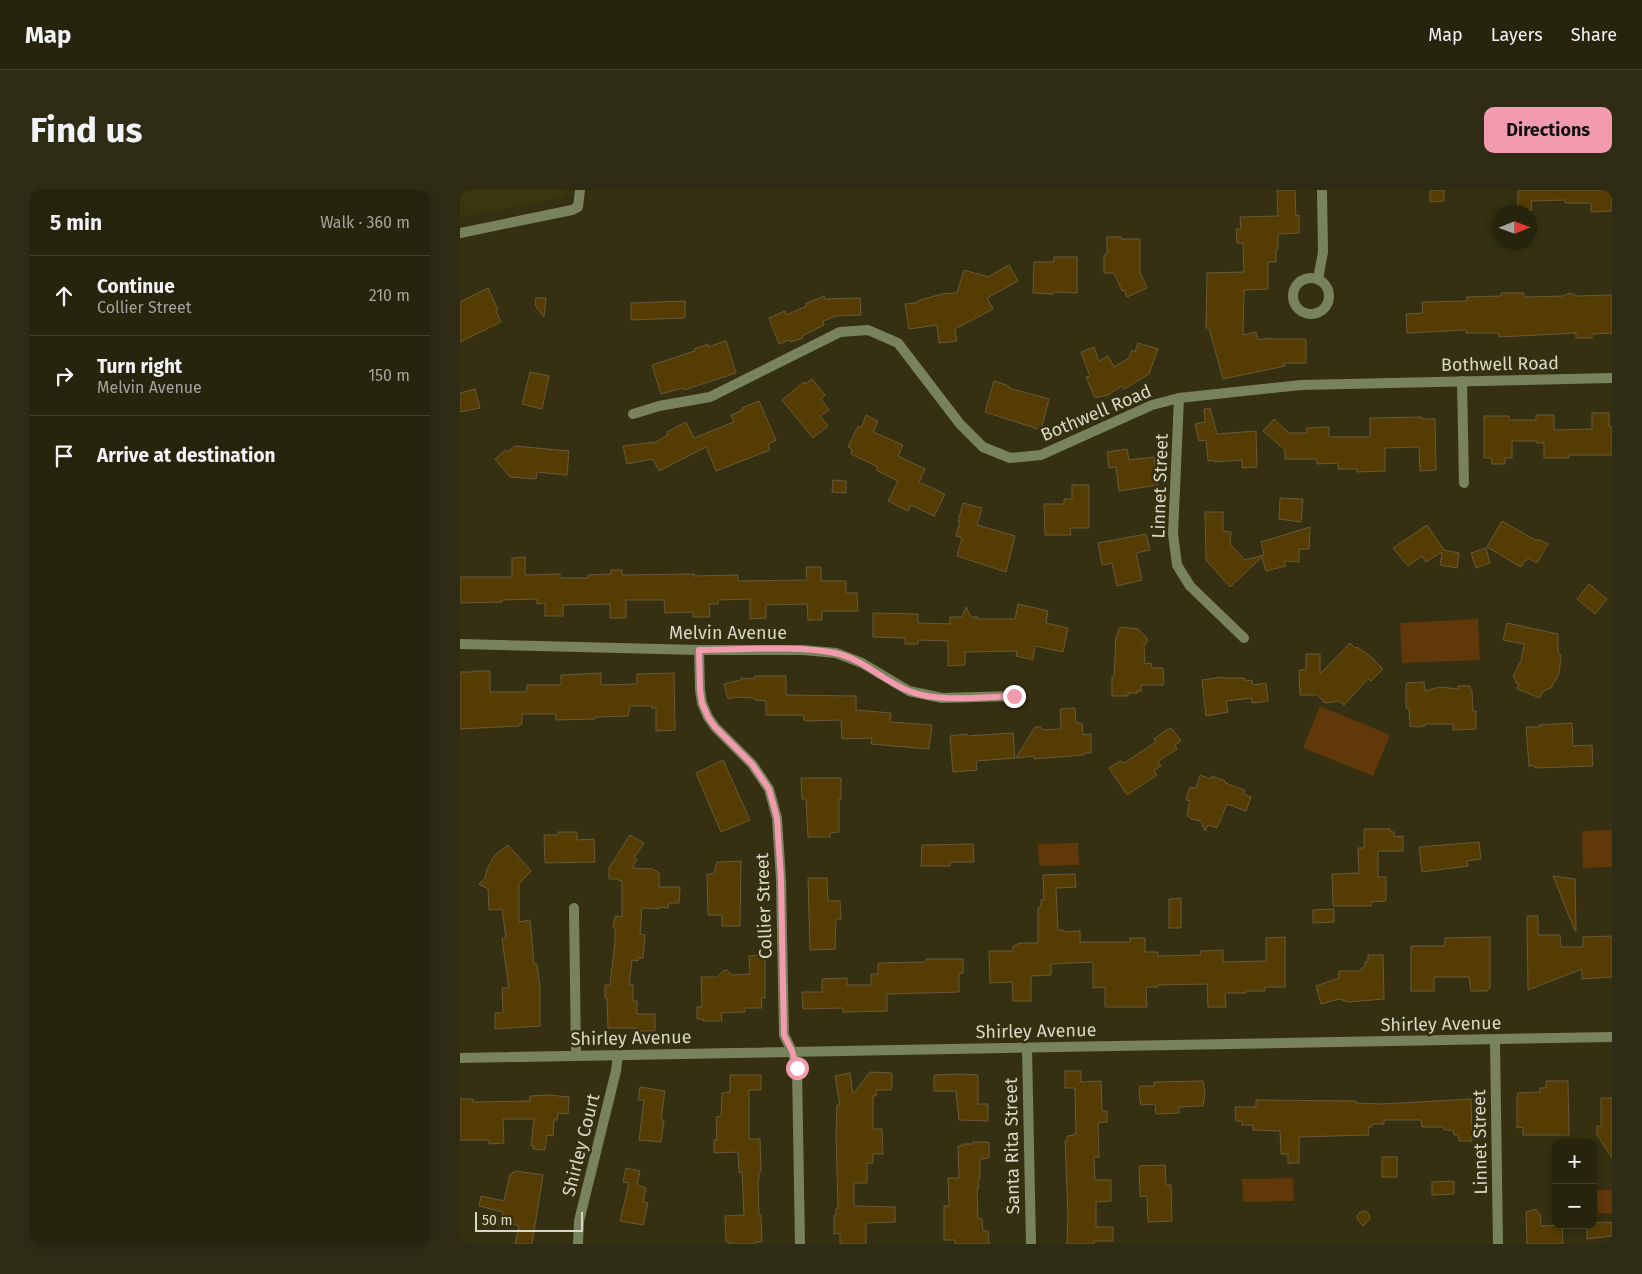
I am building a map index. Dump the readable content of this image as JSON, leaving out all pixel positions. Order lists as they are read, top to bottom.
{
  "streets": {
    "street": [
      "Bothwell Road",
      "Linnet Street",
      "Melvin Avenue",
      "Collier Street",
      "Shirley Avenue",
      "Shirley Court",
      "Santa Rita Street"
    ]
  },
  "crossings": [
    ["Bothwell Road", "Linnet Street"],
    ["Linnet Street", "Shirley Avenue"],
    ["Melvin Avenue", "Collier Street"],
    ["Collier Street", "Shirley Avenue"],
    ["Shirley Avenue", "Shirley Court"],
    ["Shirley Avenue", "Santa Rita Street"]
  ],
  "scale_bar": "50 m",
  "north": "right",
  "page": {
    "header": "Map",
    "nav": ["Map", "Layers", "Share"],
    "buttons": "Directions",
    "title": "Find us",
    "heading": ["5 min", "Walk · 360 m"],
    "list": [
      ["Continue", "Collier Street", "210 m"],
      ["Turn right", "Melvin Avenue", "150 m"],
      "Arrive at destination"
    ],
    "map_buttons": ["+", "−"],
    "scale": "50 m"
  }
}
